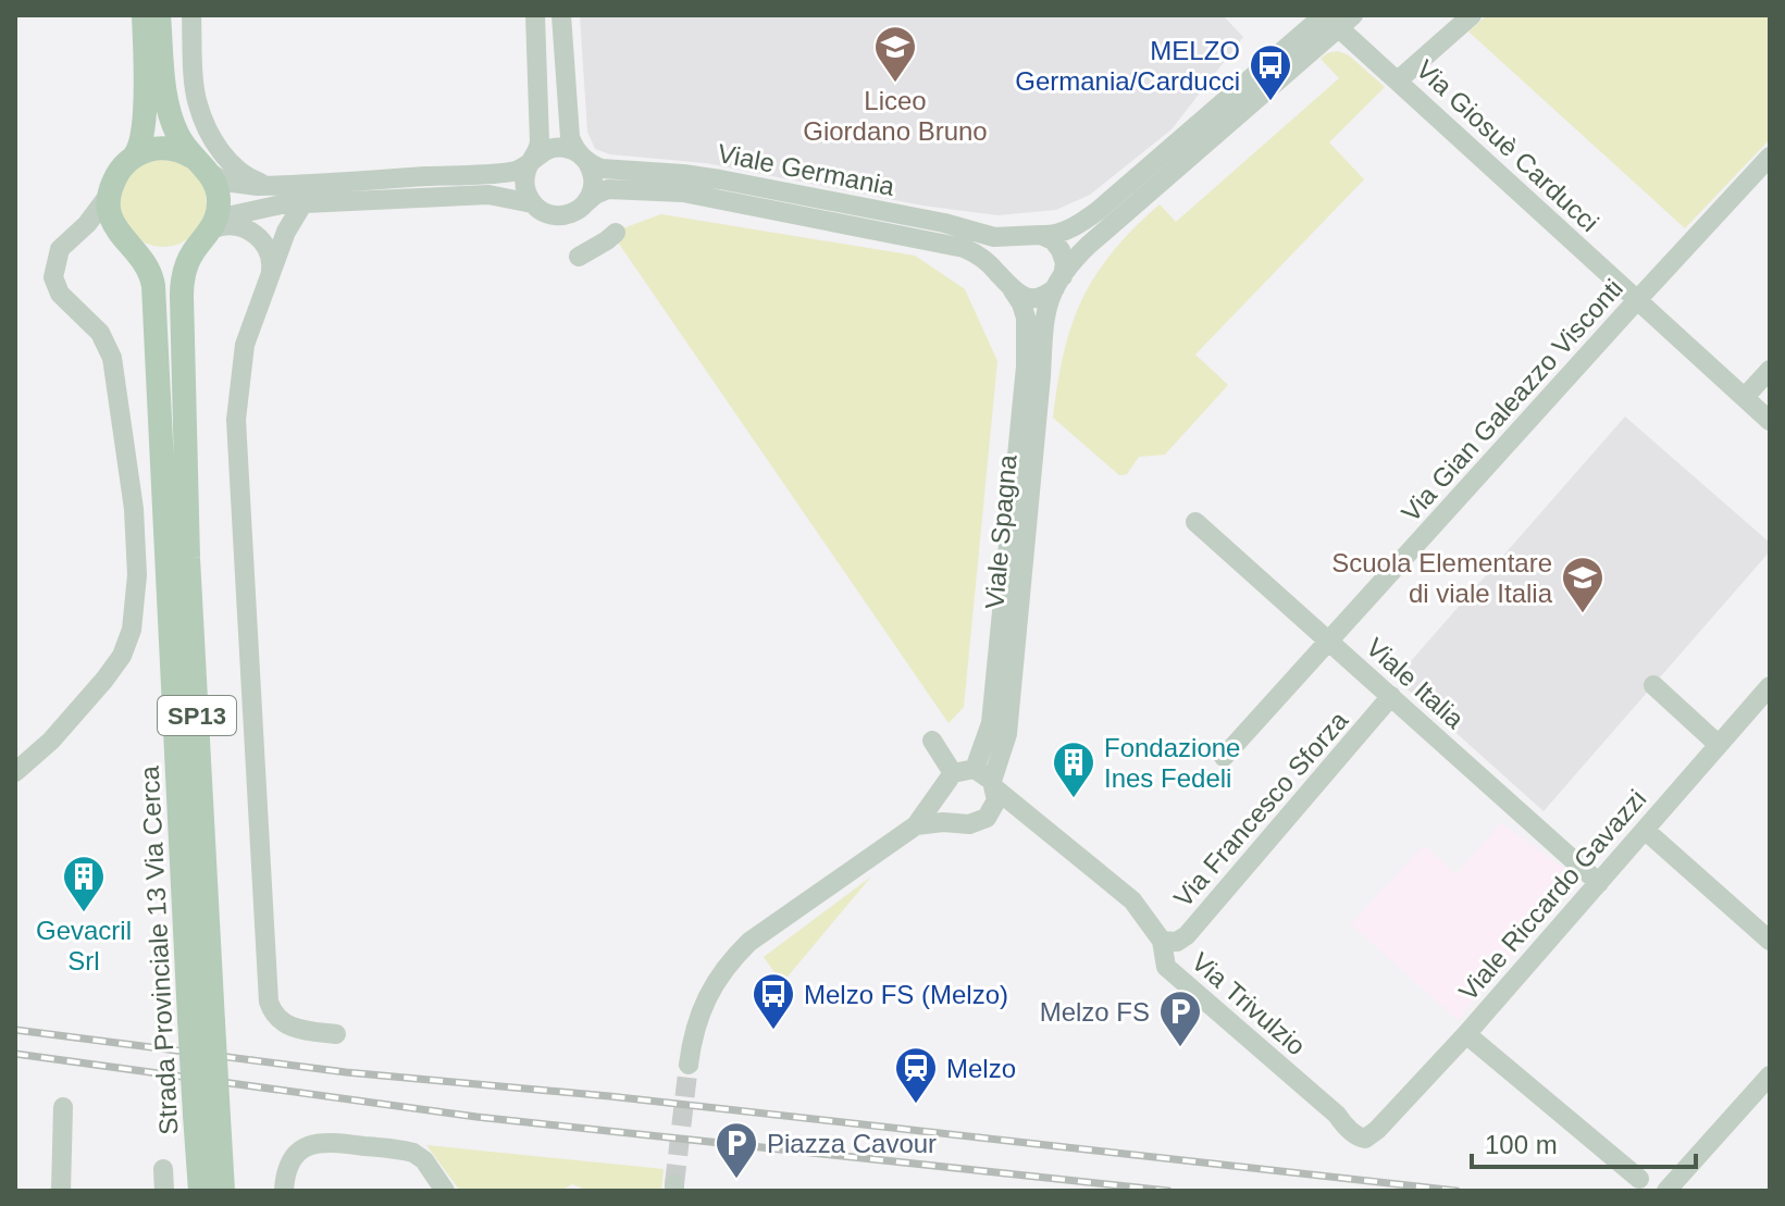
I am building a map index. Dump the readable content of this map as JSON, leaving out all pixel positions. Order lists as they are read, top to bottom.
{
  "streets": {
    "main road": ["SP13", "Strada Provinciale 13 Via Cerca"],
    "street": [
      "Via Giosuè Carducci",
      "Viale Germania",
      "Via Gian Galeazzo Visconti",
      "Viale Spagna",
      "Viale Italia",
      "Via Francesco Sforza",
      "Viale Riccardo Gavazzi",
      "Via Trivulzio"
    ]
  },
  "crossings": [
    ["Via Giosuè Carducci", "Via Gian Galeazzo Visconti"],
    ["Viale Germania", "Viale Spagna"],
    ["Via Gian Galeazzo Visconti", "Viale Italia"],
    ["Viale Spagna", "Via Trivulzio"],
    ["Viale Italia", "Via Francesco Sforza"],
    ["Viale Italia", "Viale Riccardo Gavazzi"],
    ["Via Francesco Sforza", "Via Trivulzio"],
    ["Viale Riccardo Gavazzi", "Via Trivulzio"]
  ],
  "places": {
    "school or university": ["Liceo Giordano Bruno", "Scuola Elementare di viale Italia"],
    "bus stop": ["MELZO Germania/Carducci", "Melzo FS (Melzo)"],
    "building": ["Fondazione Ines Fedeli", "Gevacril Srl"],
    "parking": ["Melzo FS", "Piazza Cavour"],
    "station": ["Melzo"]
  },
  "scale_bar": "100 m"
}
